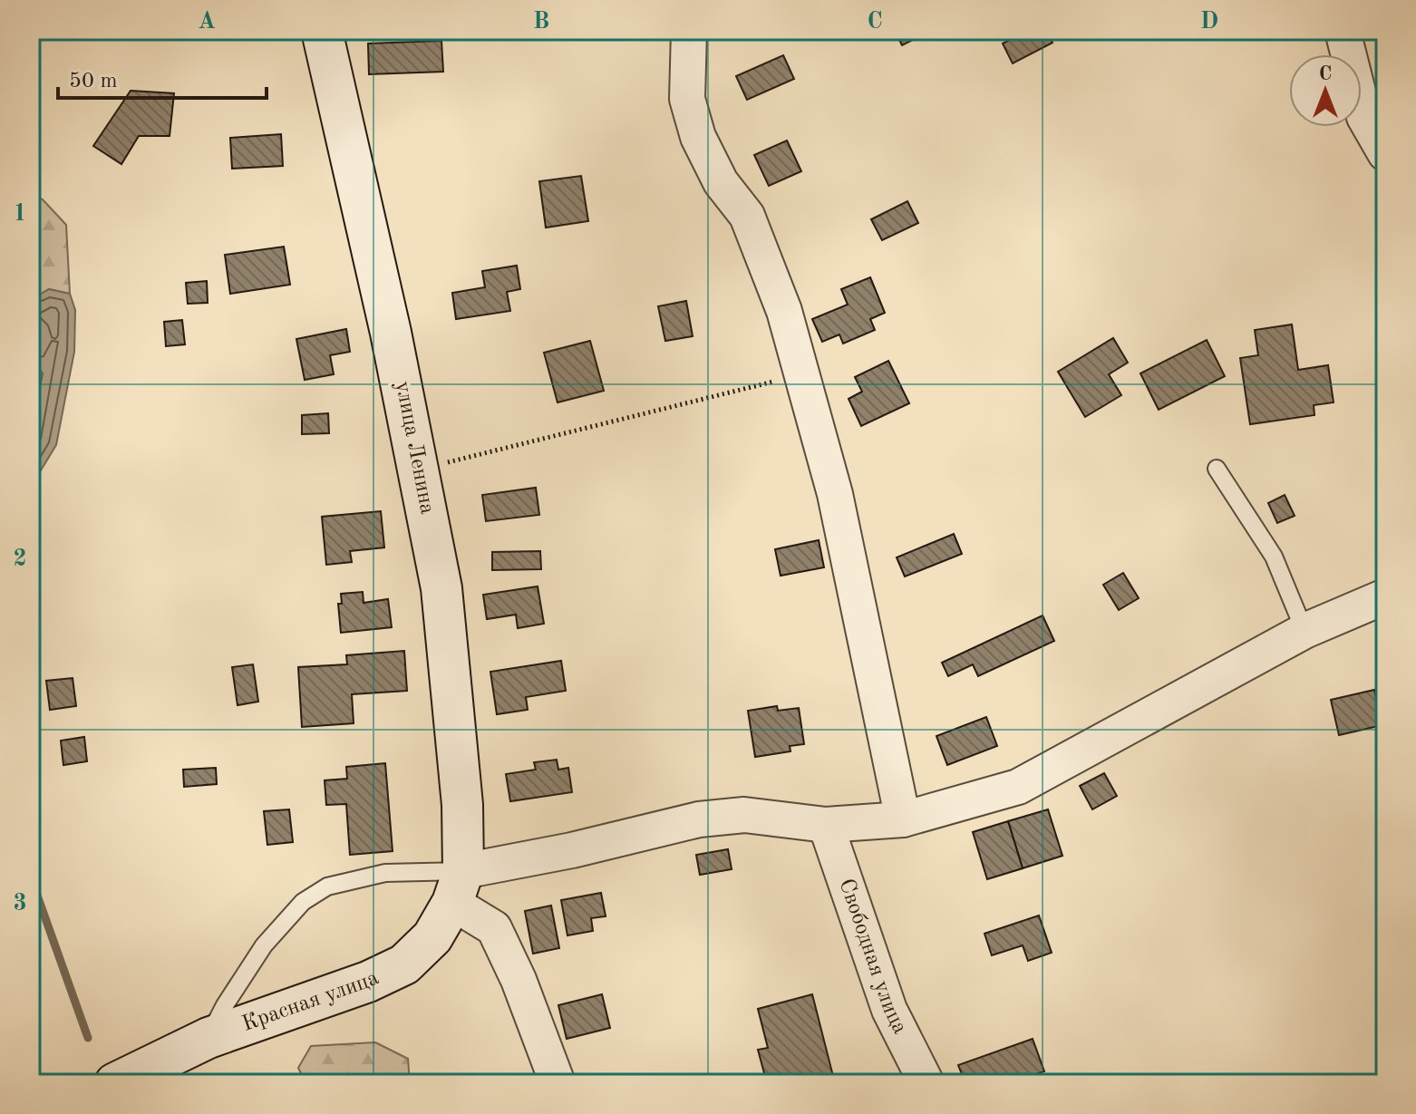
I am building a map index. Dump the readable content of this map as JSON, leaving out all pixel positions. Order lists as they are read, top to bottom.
{
  "streets": {
    "main road": ["улица Ленина", "Красная улица"],
    "street": ["Свободная улица"]
  },
  "crossings": [
    ["улица Ленина", "Красная улица"]
  ],
  "scale_bar": "50 m",
  "north": "top",
  "grid": {
    "columns": [
      "A",
      "B",
      "C",
      "D"
    ],
    "rows": ["1", "2", "3"]
  }
}
